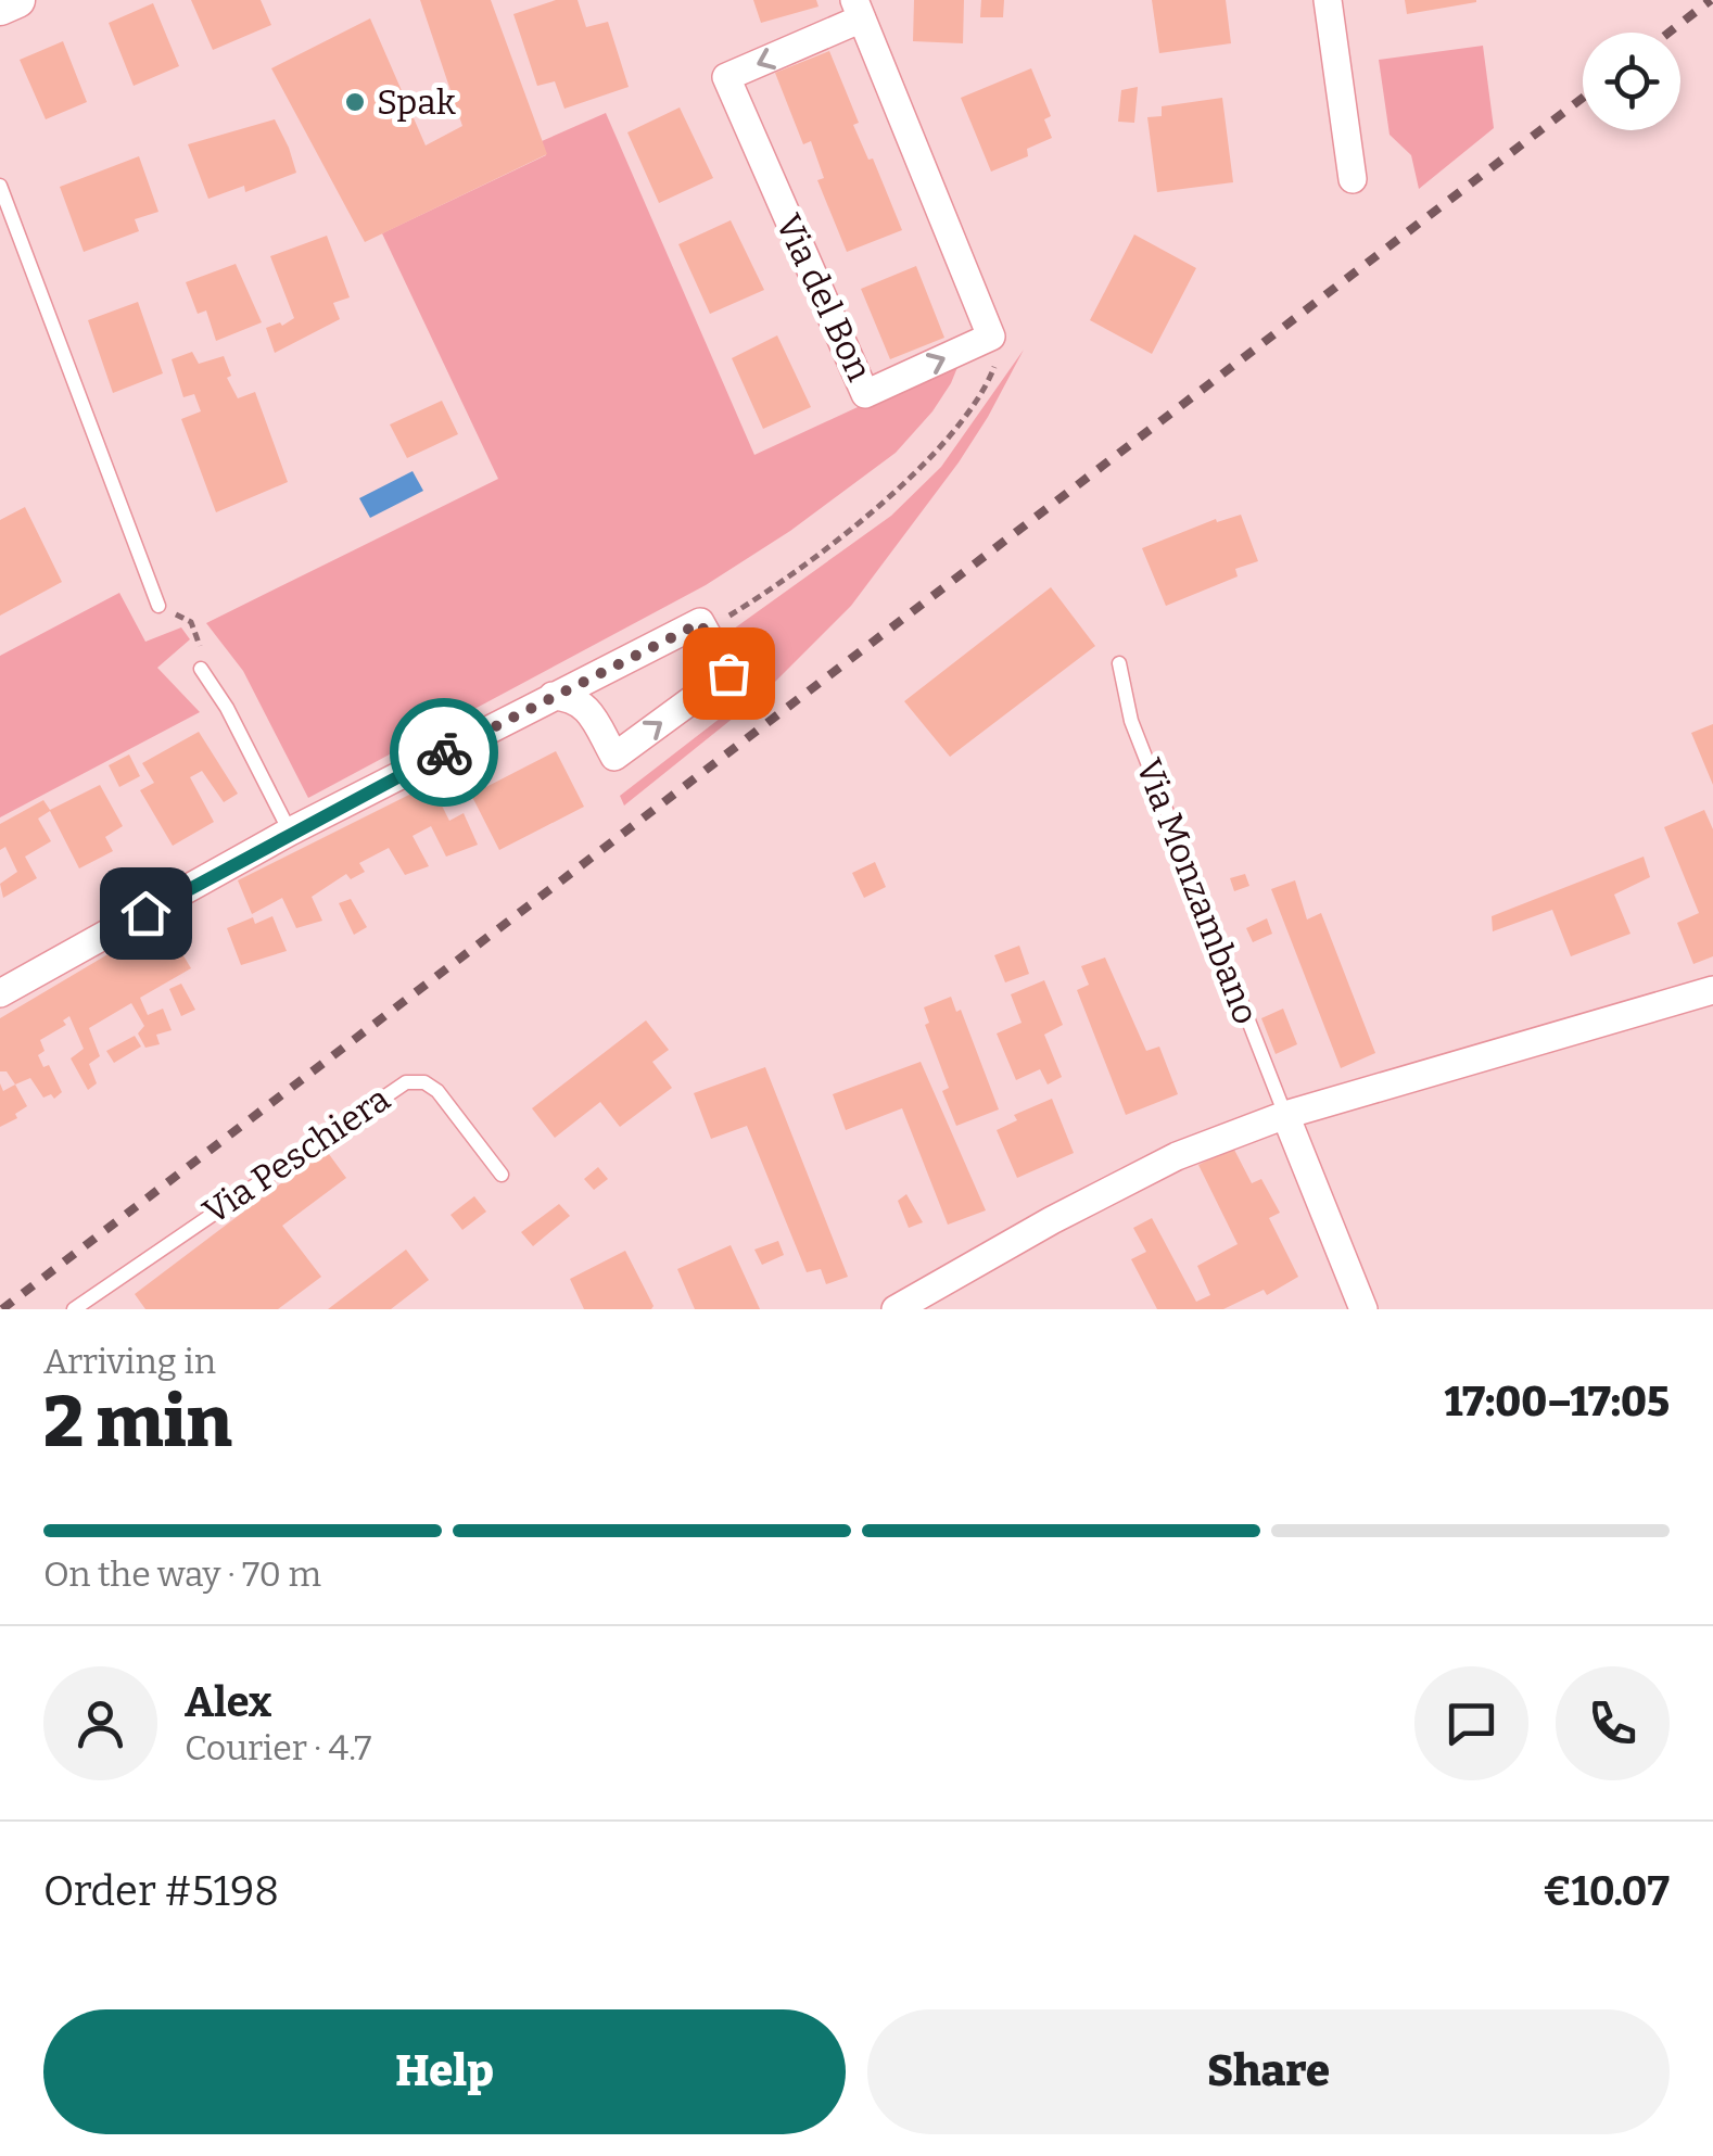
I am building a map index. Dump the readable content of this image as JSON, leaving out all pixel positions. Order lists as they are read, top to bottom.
{
  "streets": {
    "street": ["Via del Bon"],
    "lane": ["Via Monzambano", "Via Peschiera"]
  },
  "places": ["Spak"],
  "page": {
    "heading": ["2 min", "Arriving in", "17:00–17:05"],
    "panel": [
      "Alex",
      "Courier · 4.7",
      "Order #5198",
      "€10.07"
    ],
    "bar": "On the way · 70 m",
    "buttons": ["Help", "Share"]
  }
}
